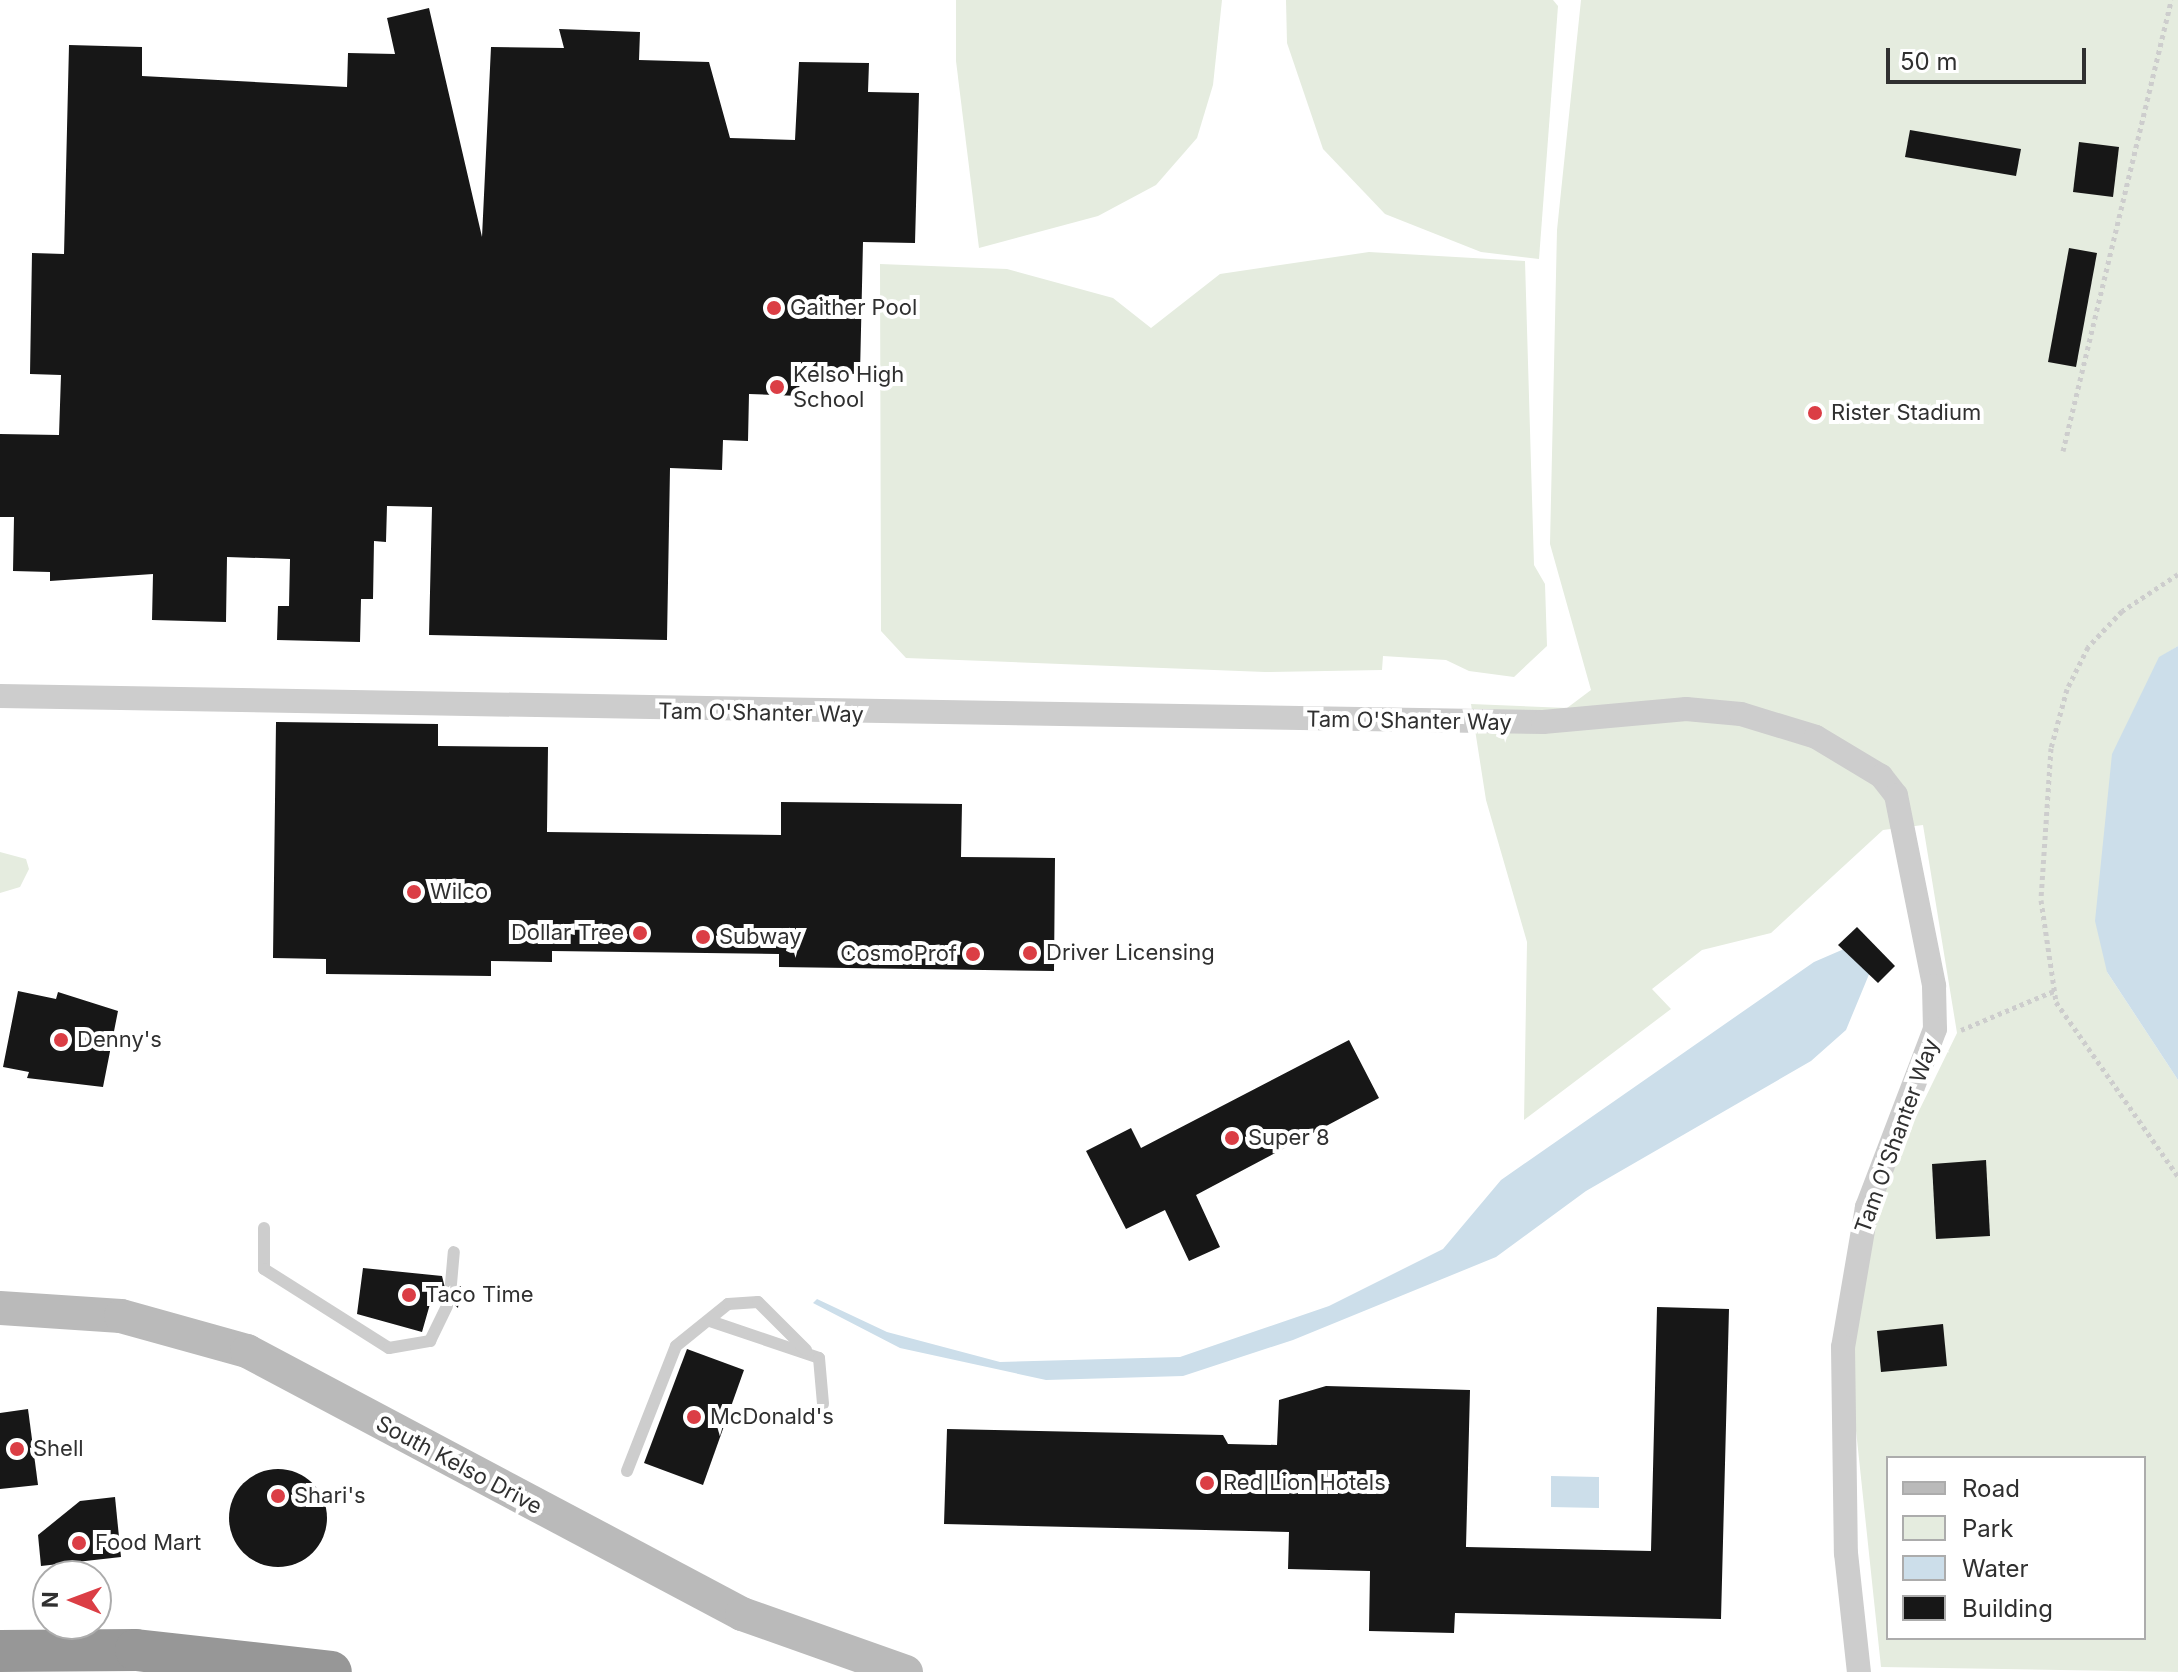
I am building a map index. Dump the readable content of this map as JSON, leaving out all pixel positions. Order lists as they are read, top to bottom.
{
  "streets": {
    "main road": ["South Kelso Drive"],
    "street": ["Tam O'Shanter Way"]
  },
  "places": [
    "Gaither Pool",
    "Kelso High School",
    "Rister Stadium",
    "Wilco",
    "Dollar Tree",
    "Subway",
    "Driver Licensing",
    "CosmoProf",
    "Denny's",
    "Super 8",
    "Taco Time",
    "McDonald's",
    "Shell",
    "Red Lion Hotels",
    "Shari's",
    "Food Mart"
  ],
  "legend": [
    "Road",
    "Park",
    "Water",
    "Building"
  ],
  "scale_bar": "50 m",
  "north": "left"
}
